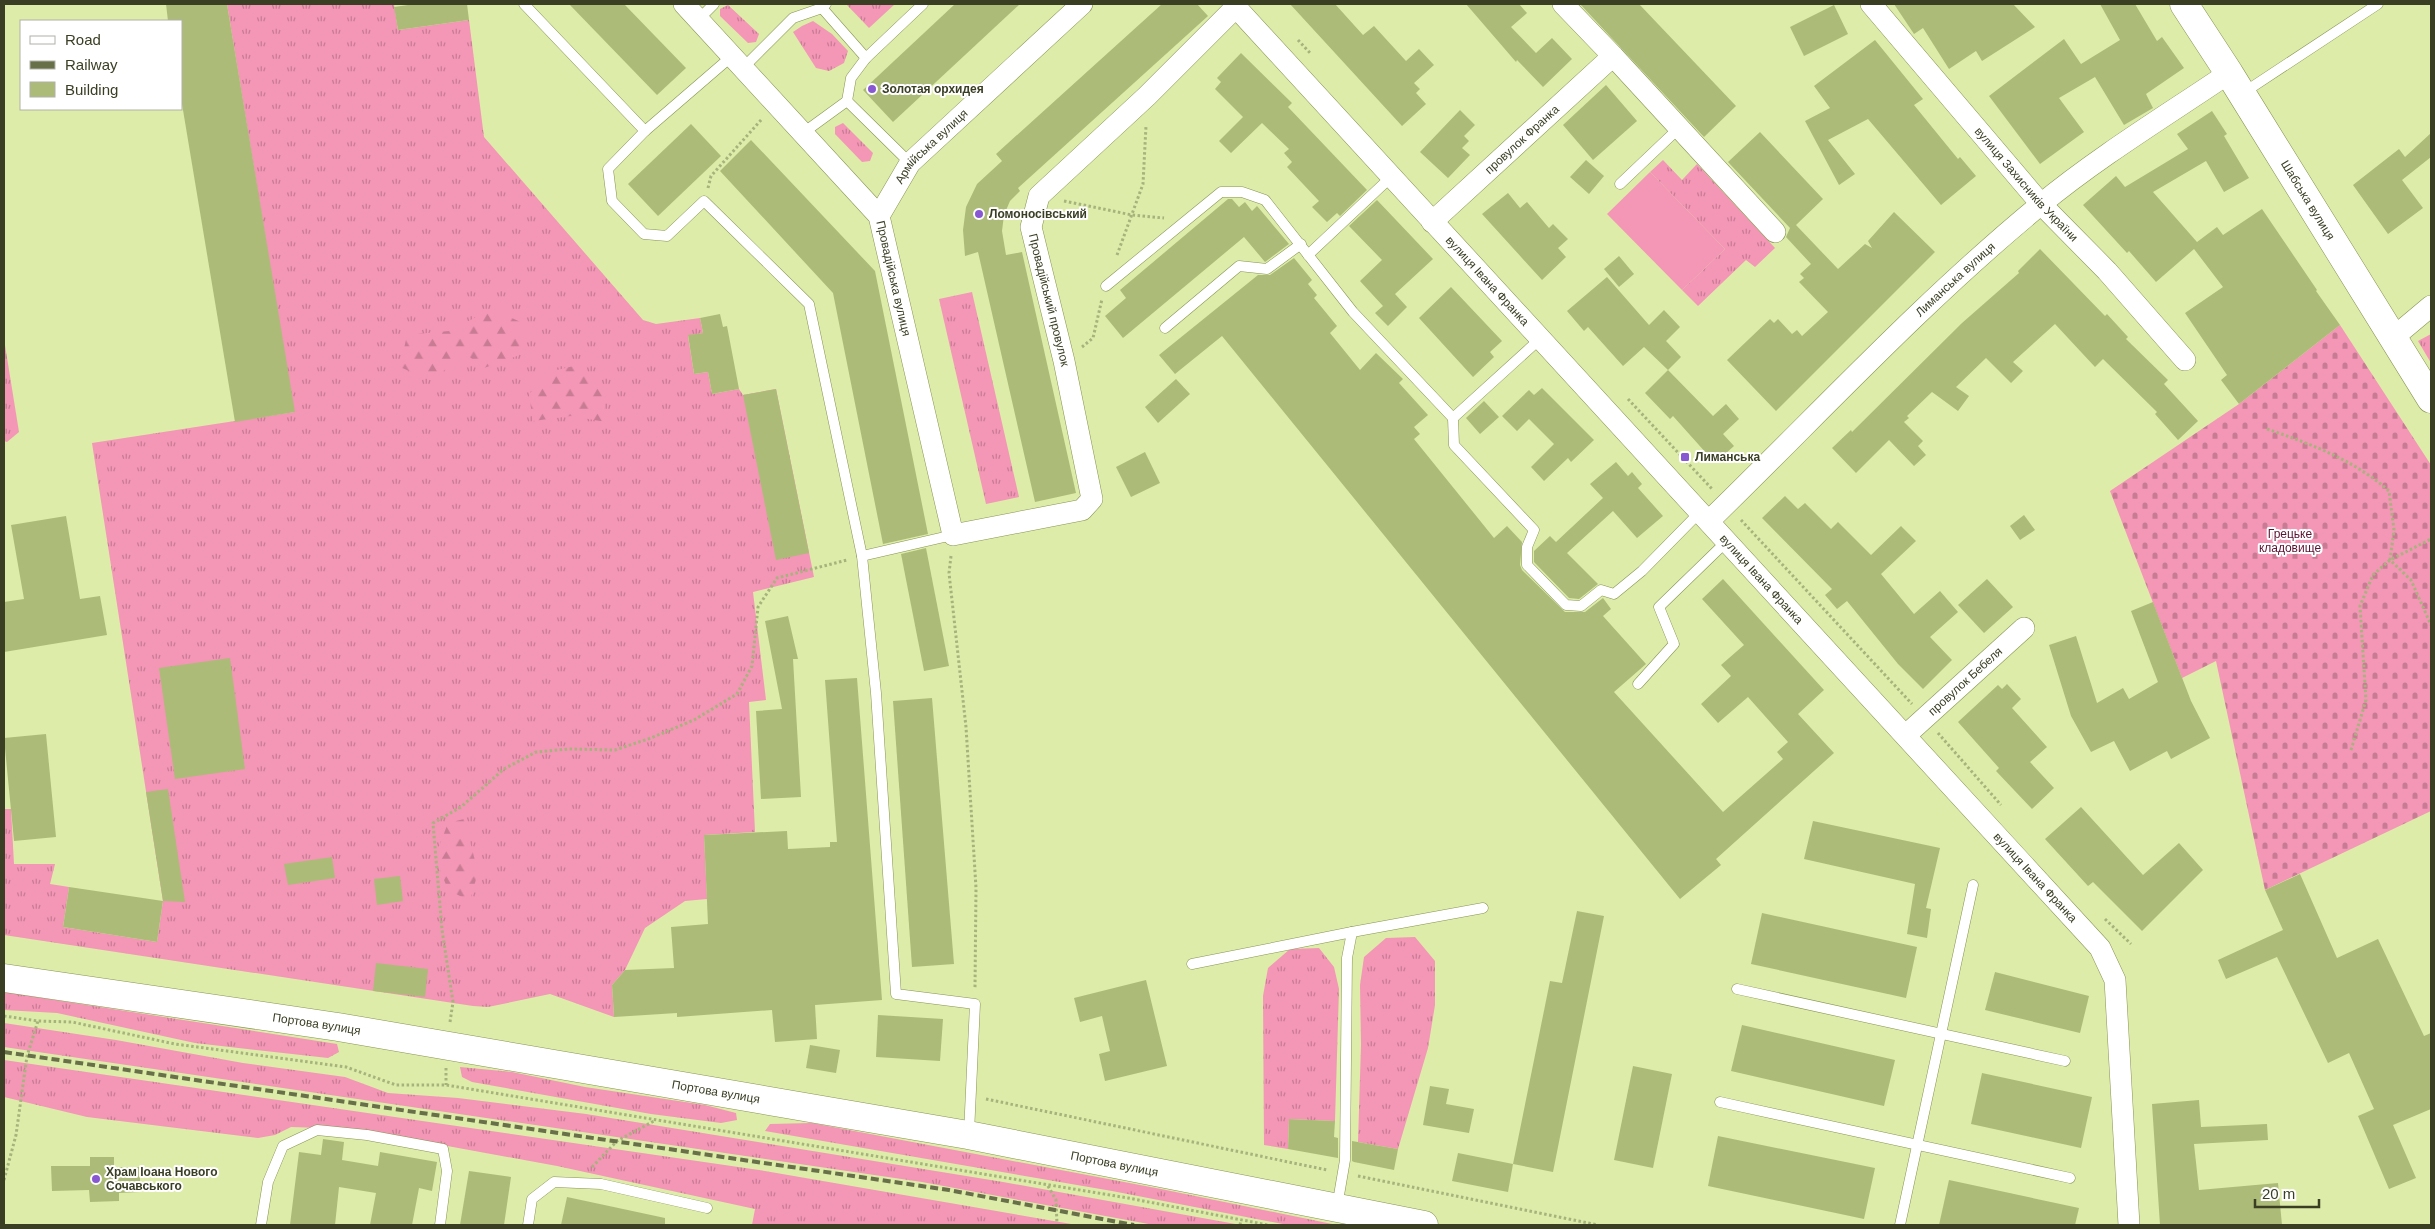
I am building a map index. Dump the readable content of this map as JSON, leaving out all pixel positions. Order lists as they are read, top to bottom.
{
  "streets": {
    "main road": ["Шабська вулиця", "Портова вулиця"],
    "street": [
      "провулок Франка",
      "Армійська вулиця",
      "вулиця Захисників України",
      "Провадійська вулиця",
      "вулиця Івана Франка",
      "Лиманська вулиця",
      "Провадійський провулок",
      "провулок Бебеля"
    ]
  },
  "crossings": [
    ["провулок Франка", "вулиця Івана Франка"],
    ["Армійська вулиця", "Провадійська вулиця"],
    ["вулиця Захисників України", "Лиманська вулиця"],
    ["Шабська вулиця", "Лиманська вулиця"],
    ["Провадійська вулиця", "Провадійський провулок"],
    ["вулиця Івана Франка", "Лиманська вулиця"],
    ["вулиця Івана Франка", "провулок Бебеля"]
  ],
  "parks": ["Грецьке кладовище"],
  "places": {
    "other": ["Золотая орхидея", "Ломоносівський", "Храм Іоана Нового Сочавського"],
    "transit": ["Лиманська"]
  },
  "legend": ["Road", "Railway", "Building"],
  "scale_bar": "20 m"
}
